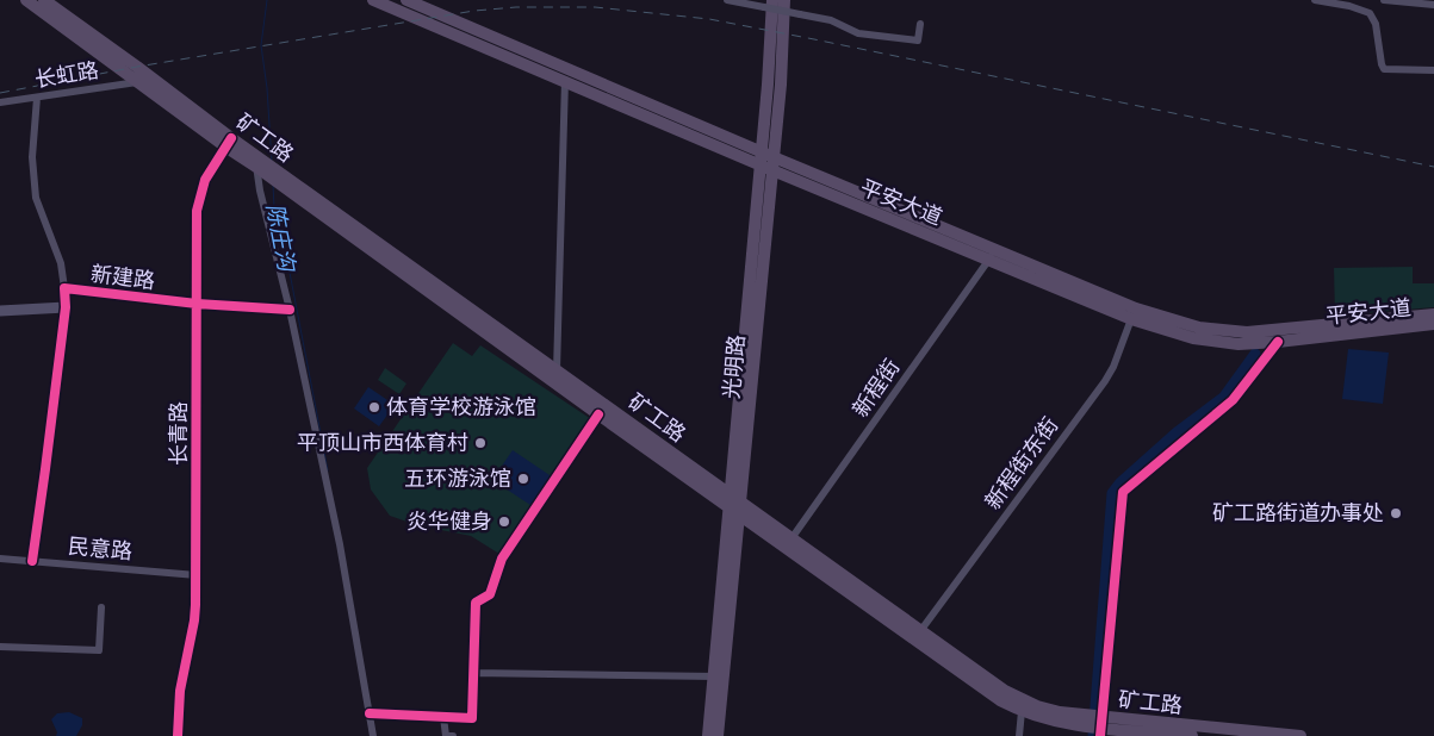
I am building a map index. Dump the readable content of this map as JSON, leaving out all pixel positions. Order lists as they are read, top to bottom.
{
  "streets": {
    "main road": ["矿工路", "平安大道", "光明路"],
    "street": [
      "长虹路",
      "新建路",
      "新程街",
      "长青路",
      "新程街东街",
      "民意路"
    ]
  },
  "crossings": [
    ["长虹路", "矿工路"],
    ["矿工路", "光明路"],
    ["矿工路", "新程街"],
    ["矿工路", "长青路"],
    ["矿工路", "新程街东街"],
    ["平安大道", "光明路"],
    ["平安大道", "新程街"],
    ["平安大道", "新程街东街"],
    ["新建路", "长青路"],
    ["长青路", "民意路"]
  ],
  "water": ["陈庄沟"],
  "places": [
    "体育学校游泳馆",
    "平顶山市西体育村",
    "五环游泳馆",
    "矿工路街道办事处",
    "炎华健身"
  ]
}
